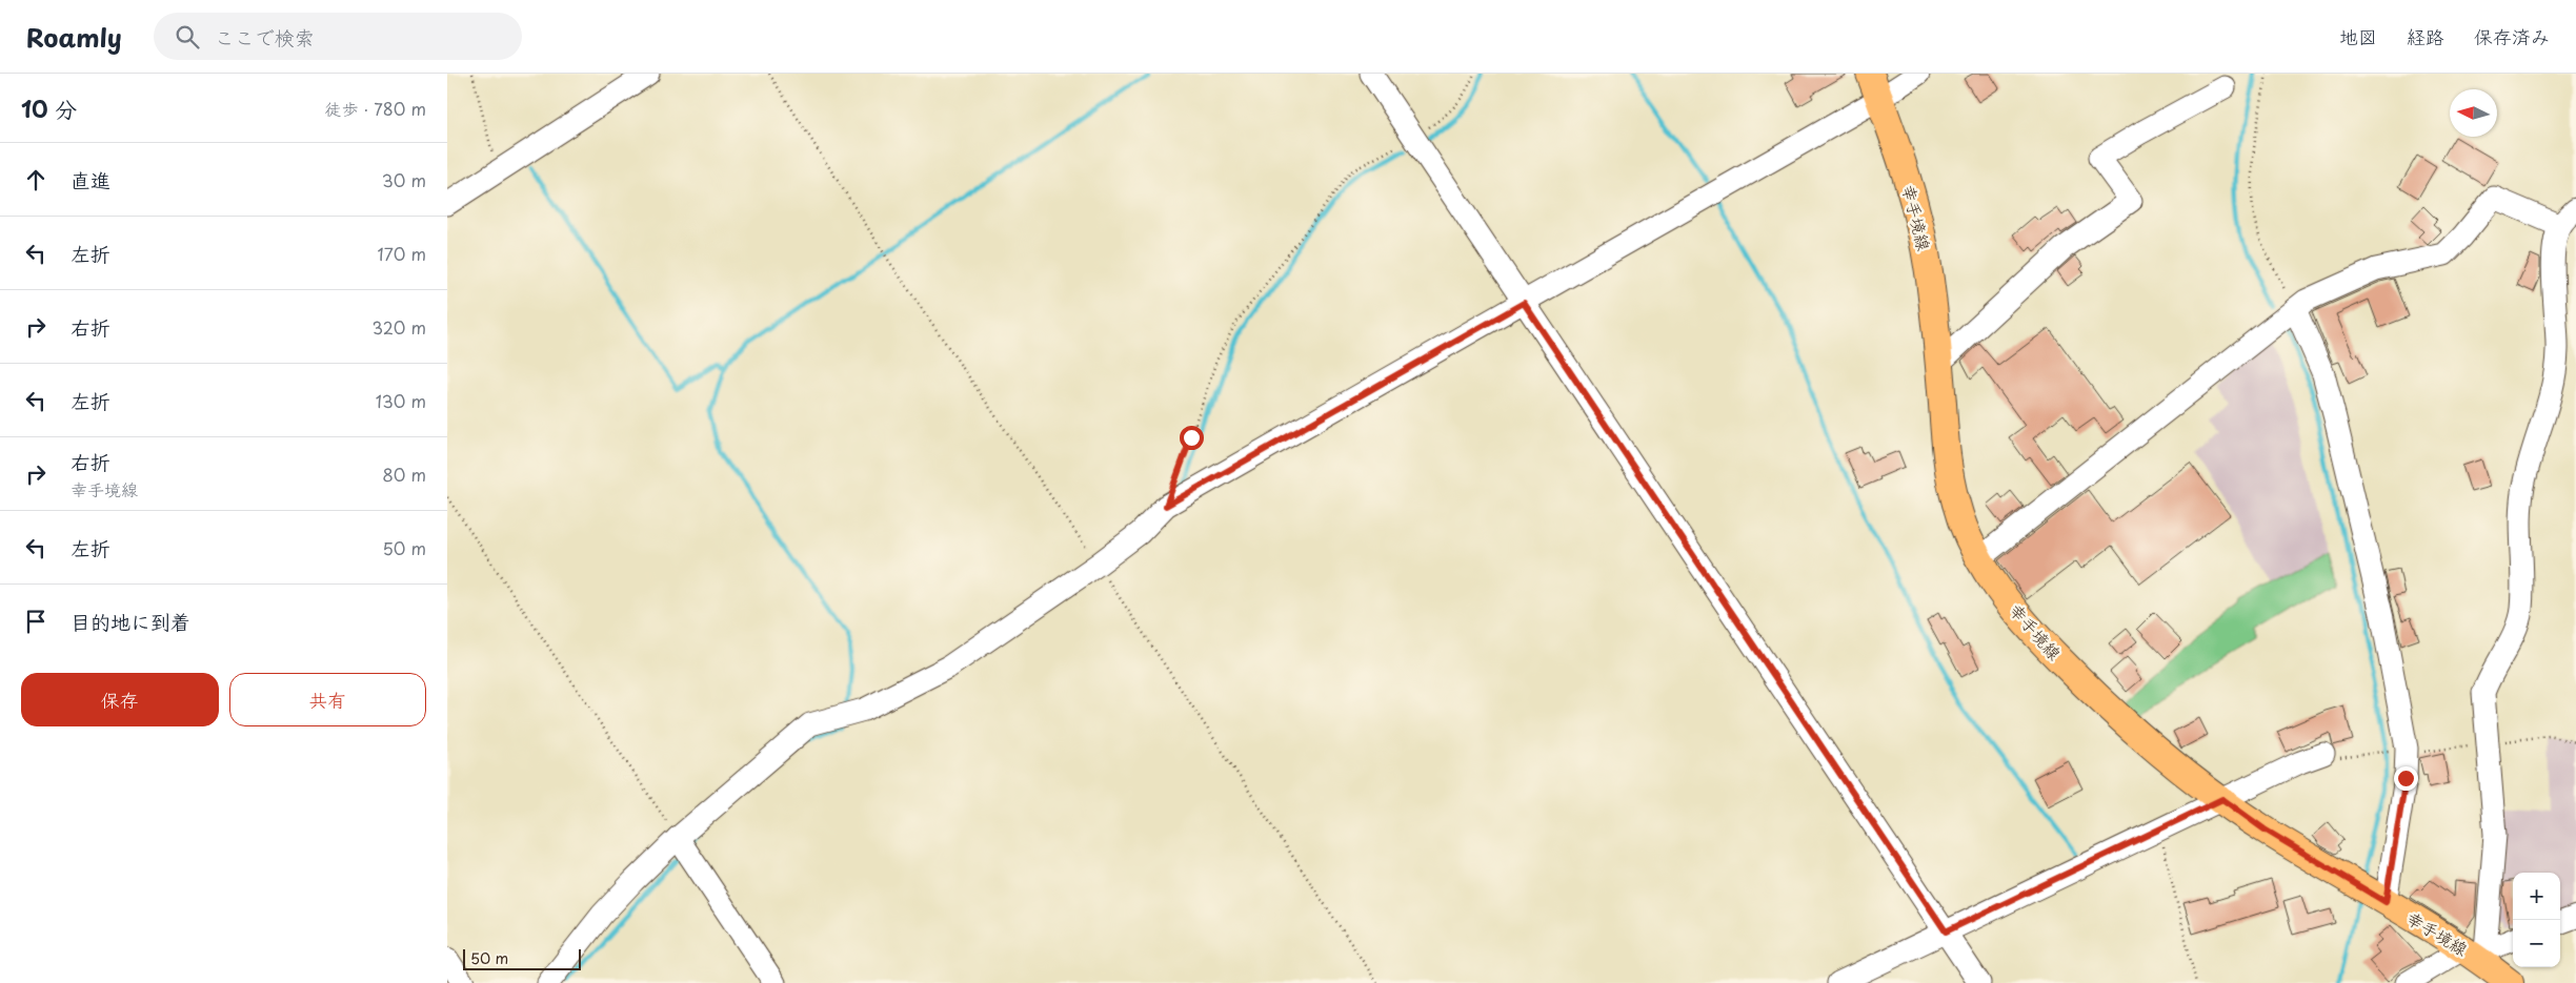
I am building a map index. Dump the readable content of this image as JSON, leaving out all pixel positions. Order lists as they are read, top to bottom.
{
  "streets": {
    "main road": ["幸手境線"]
  },
  "scale_bar": "50 m",
  "north": "left",
  "page": {
    "header": "Roamly",
    "search": "ここで検索",
    "nav": ["地図", "経路", "保存済み"],
    "heading": ["10 分", "徒歩 · 780 m"],
    "list": [
      ["直進", "30 m"],
      ["左折", "170 m"],
      ["右折", "320 m"],
      ["左折", "130 m"],
      ["右折", "幸手境線", "80 m"],
      ["左折", "50 m"],
      "目的地に到着"
    ],
    "buttons": ["保存", "共有"],
    "map_buttons": ["+", "−"],
    "scale": "50 m"
  }
}
